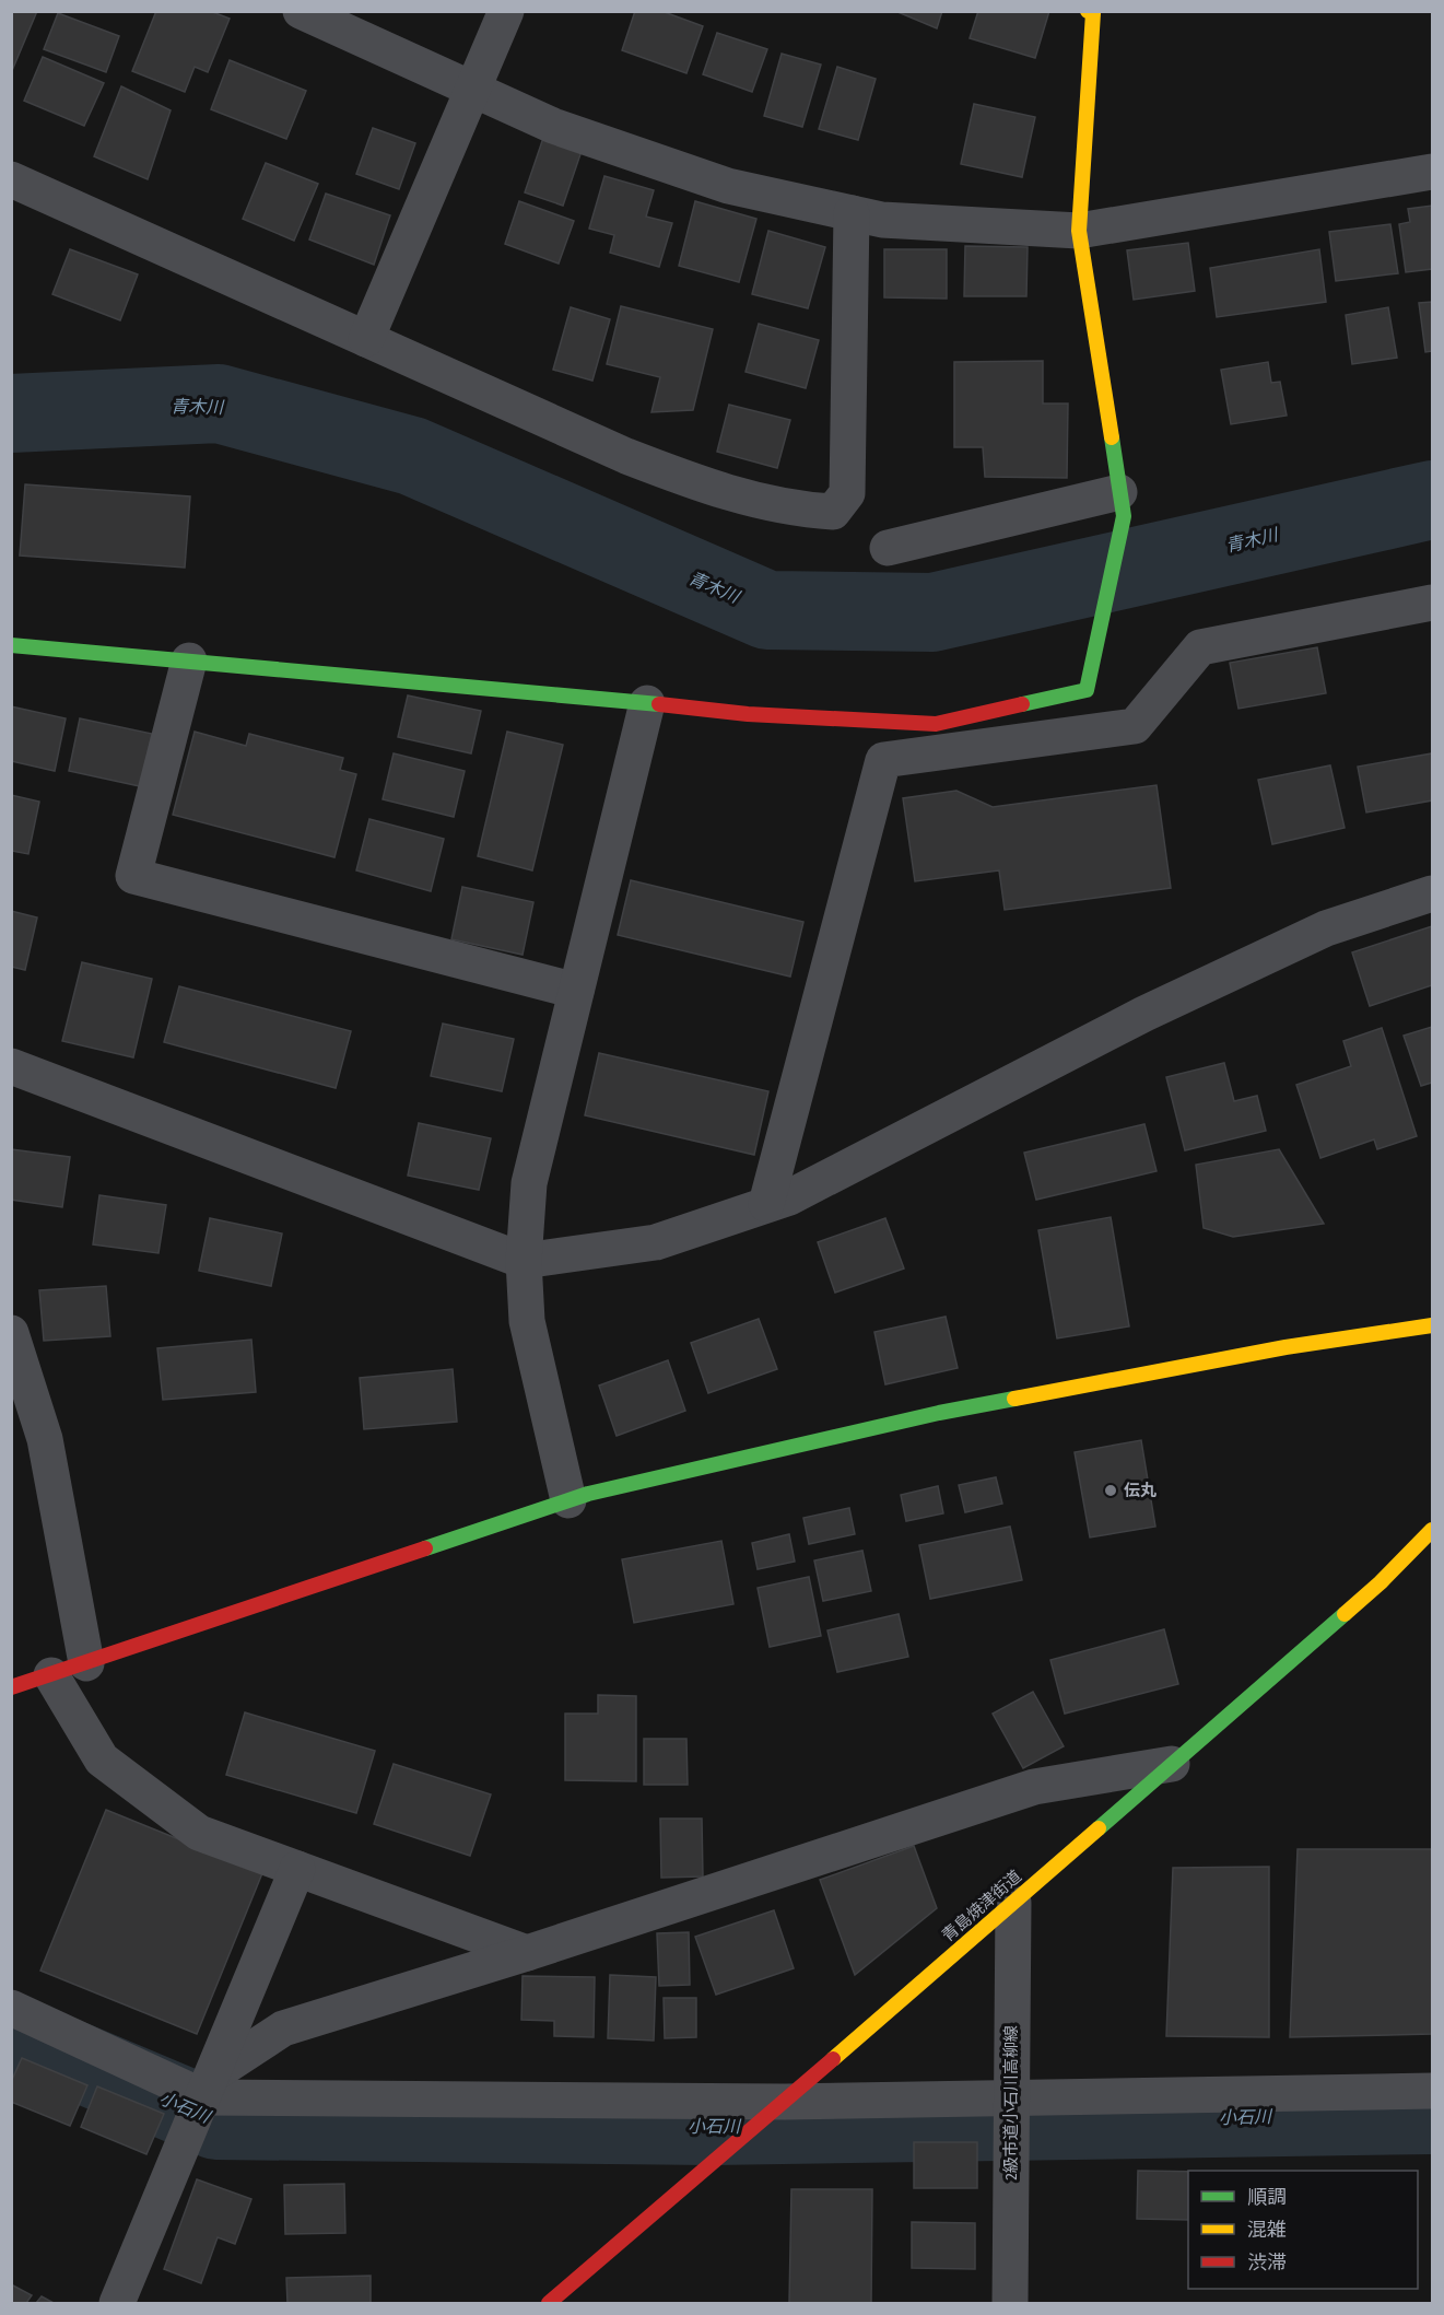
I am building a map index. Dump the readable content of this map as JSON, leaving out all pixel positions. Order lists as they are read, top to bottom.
{
  "streets": {
    "street": ["青島焼津街道", "2級市道小石川高柳線"]
  },
  "crossings": [
    ["青島焼津街道", "2級市道小石川高柳線"]
  ],
  "water": ["青木川", "小石川"],
  "places": ["伝丸"],
  "legend": ["順調", "混雑", "渋滞"]
}
